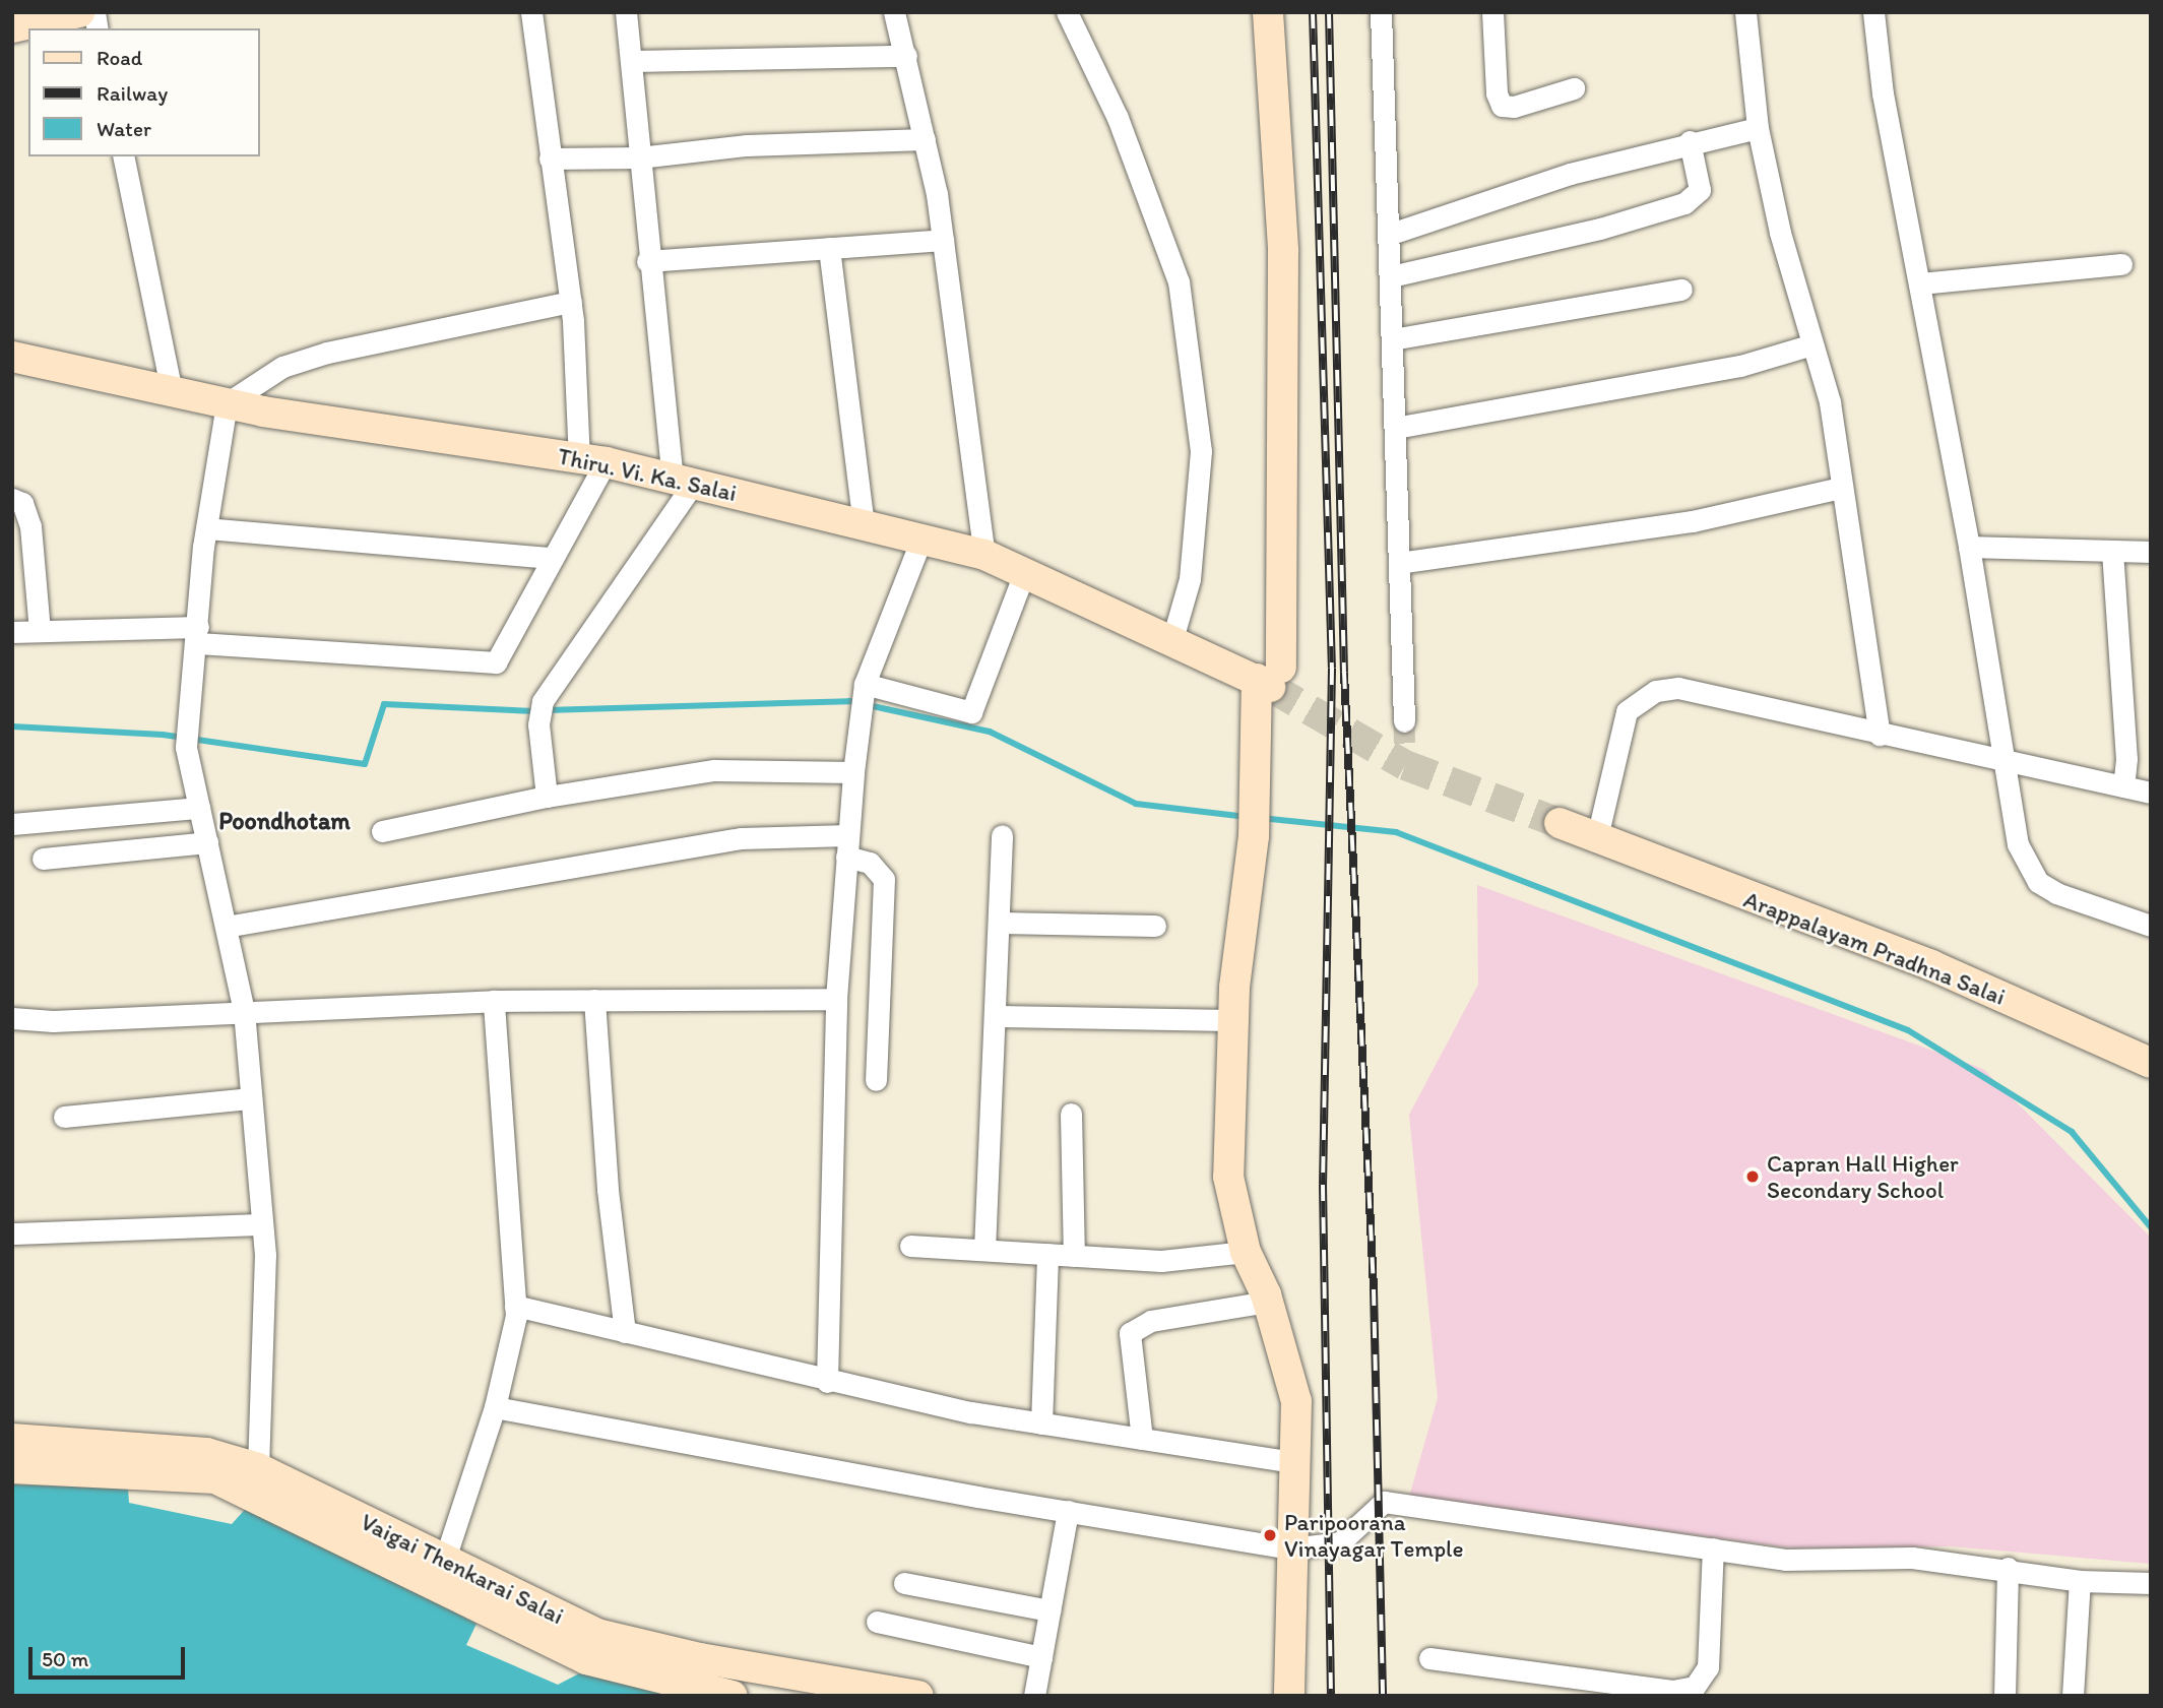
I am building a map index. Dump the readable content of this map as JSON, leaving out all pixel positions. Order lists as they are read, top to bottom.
{
  "streets": {
    "street": ["Thiru. Vi. Ka. Salai", "Arappalayam Pradhna Salai", "Vaigai Thenkarai Salai"]
  },
  "districts": ["Poondhotam"],
  "places": ["Capran Hall Higher Secondary School", "Paripoorana Vinayagar Temple"],
  "legend": ["Road", "Railway", "Water"],
  "scale_bar": "50 m"
}
